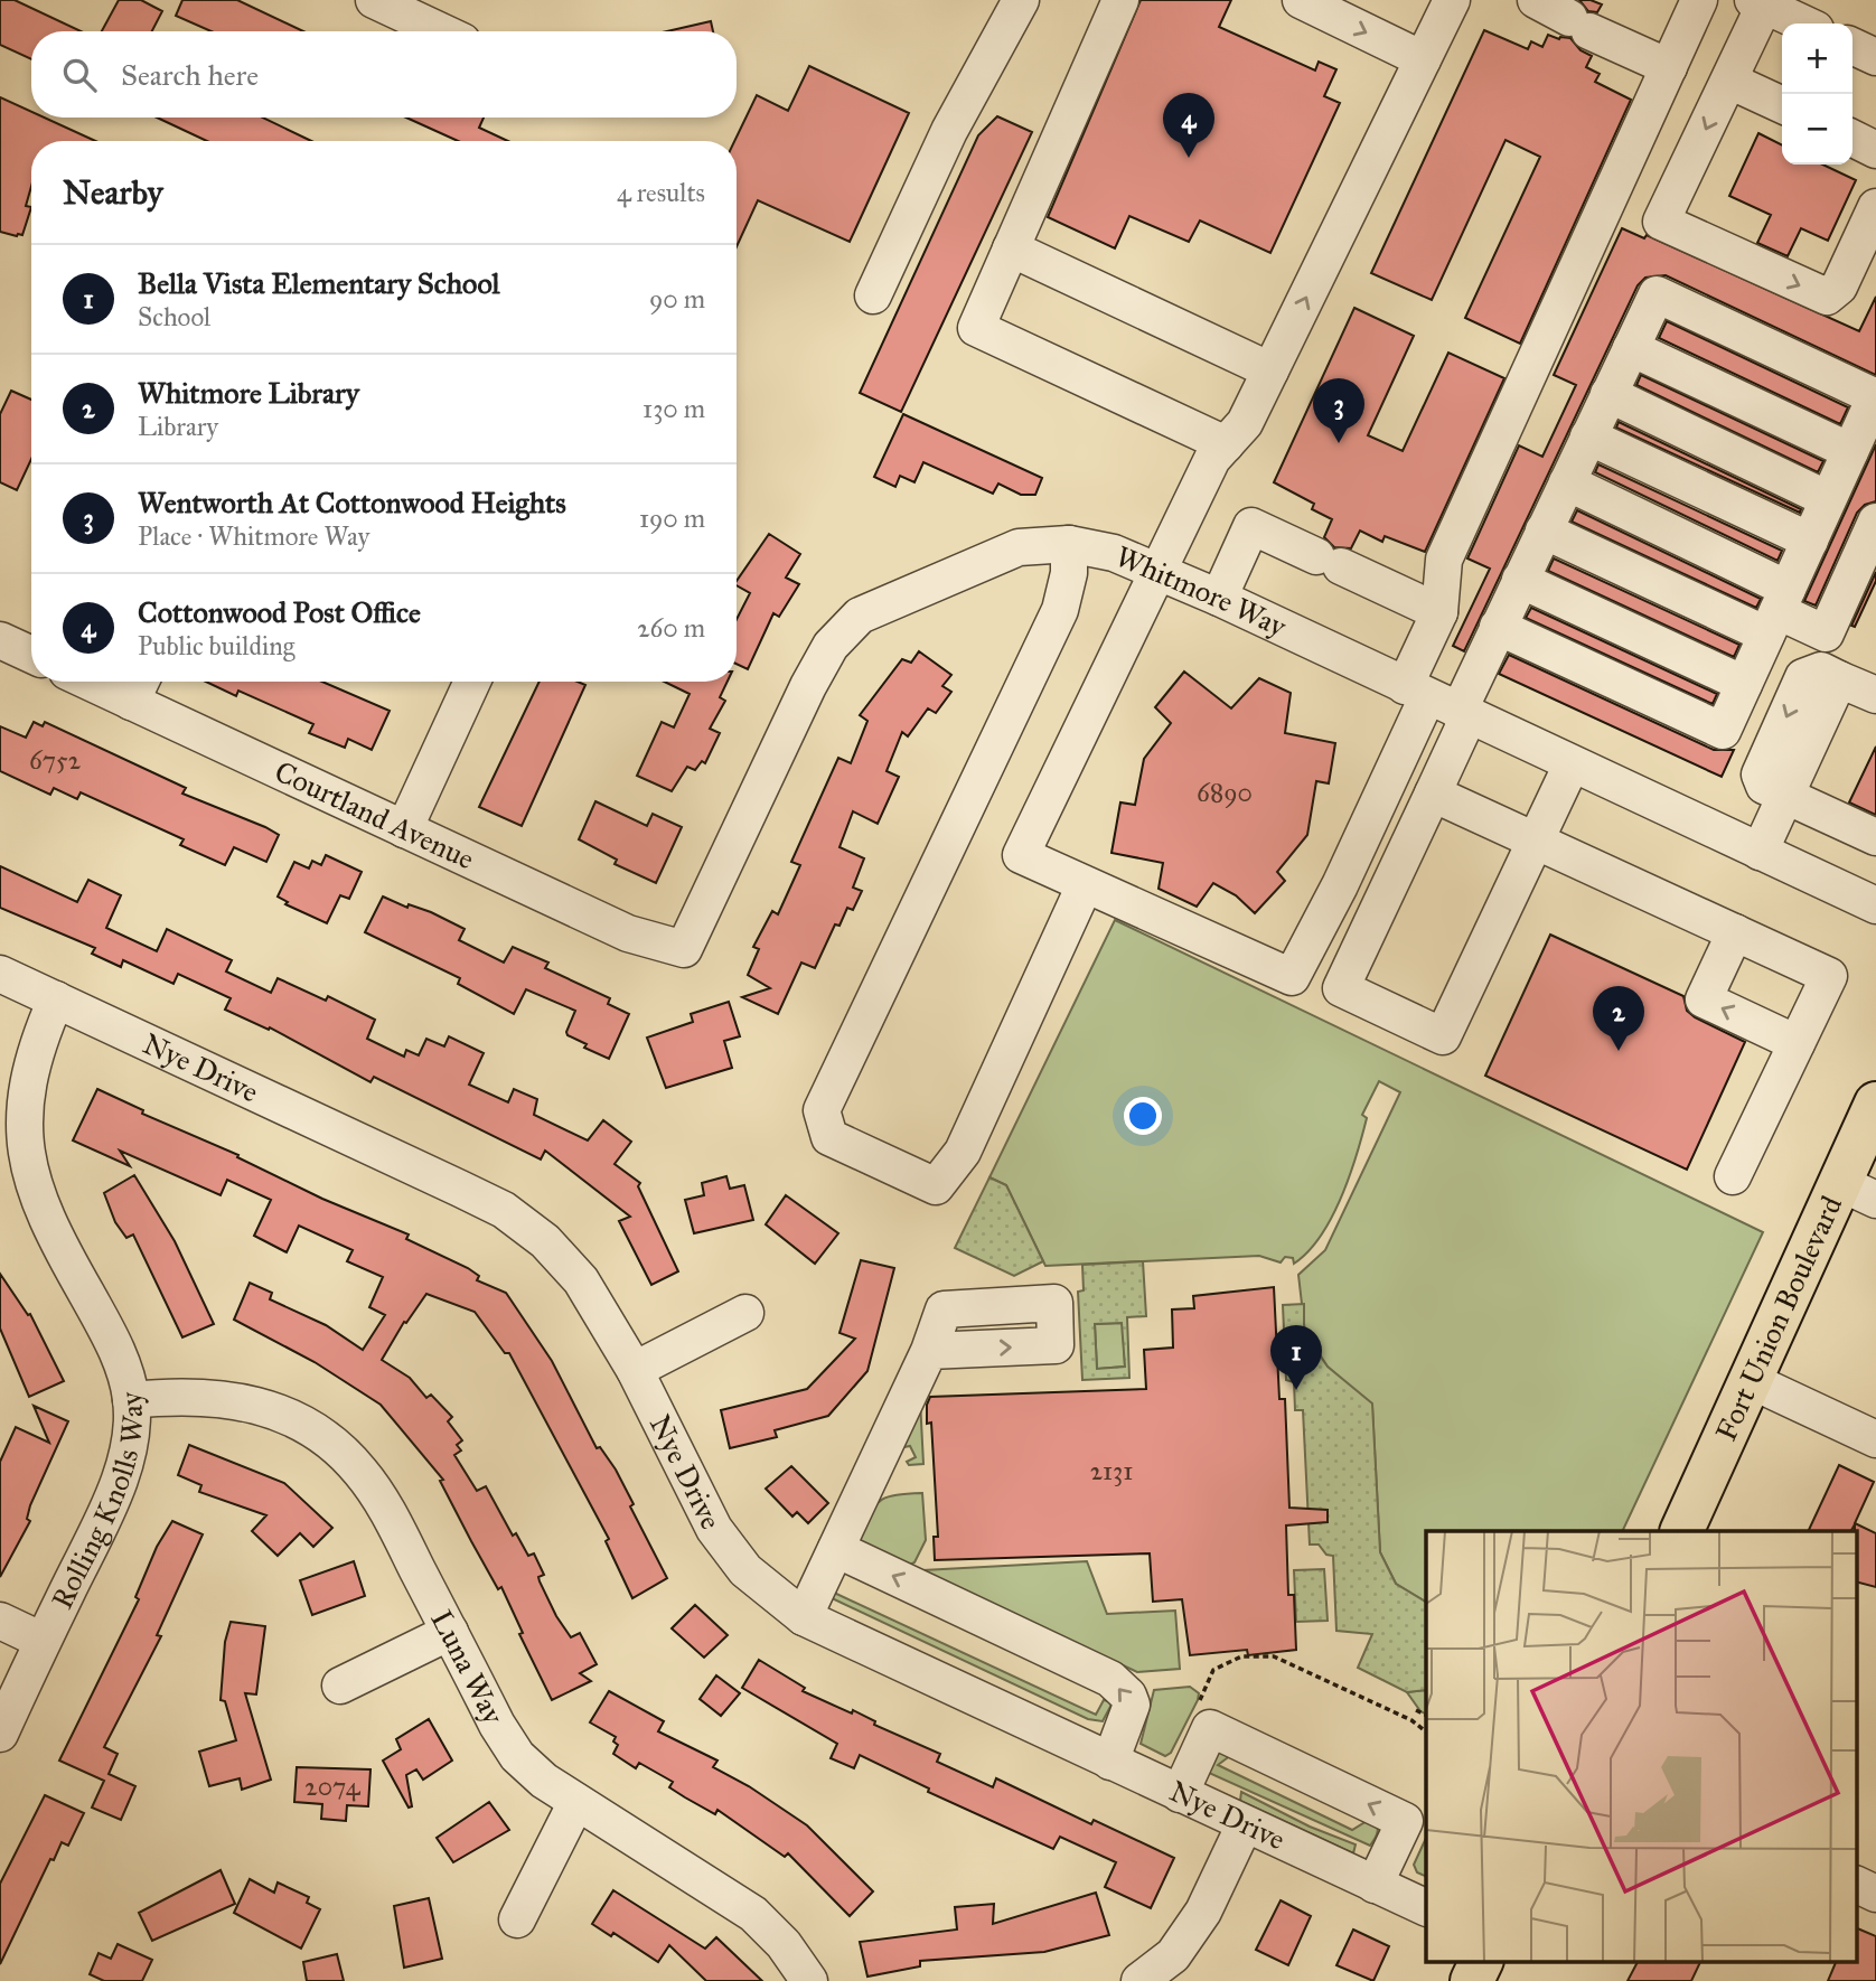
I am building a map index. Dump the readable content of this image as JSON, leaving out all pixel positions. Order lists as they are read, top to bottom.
{
  "streets": {
    "main road": ["Fort Union Boulevard"],
    "street": [
      "Whitmore Way",
      "Courtland Avenue",
      "Nye Drive",
      "Rolling Knolls Way",
      "Luna Way"
    ]
  },
  "crossings": [
    ["Whitmore Way", "Courtland Avenue"],
    ["Nye Drive", "Rolling Knolls Way"],
    ["Rolling Knolls Way", "Luna Way"]
  ],
  "house_numbers": [
    "6752",
    "6890",
    "2131",
    "2074"
  ],
  "page": {
    "map_buttons": ["+", "−"],
    "search": "Search here",
    "pins": [
      "4",
      "3",
      "2",
      "1"
    ],
    "heading": ["Nearby", "4 results"],
    "list": [
      {
        "mark": "1",
        "name": "Bella Vista Elementary School",
        "note": "School",
        "value": "90 m"
      },
      {
        "mark": "2",
        "name": "Whitmore Library",
        "note": "Library",
        "value": "130 m"
      },
      {
        "mark": "3",
        "name": "Wentworth At Cottonwood Heights",
        "note": "Place · Whitmore Way",
        "value": "190 m"
      },
      {
        "mark": "4",
        "name": "Cottonwood Post Office",
        "note": "Public building",
        "value": "260 m"
      }
    ]
  }
}
